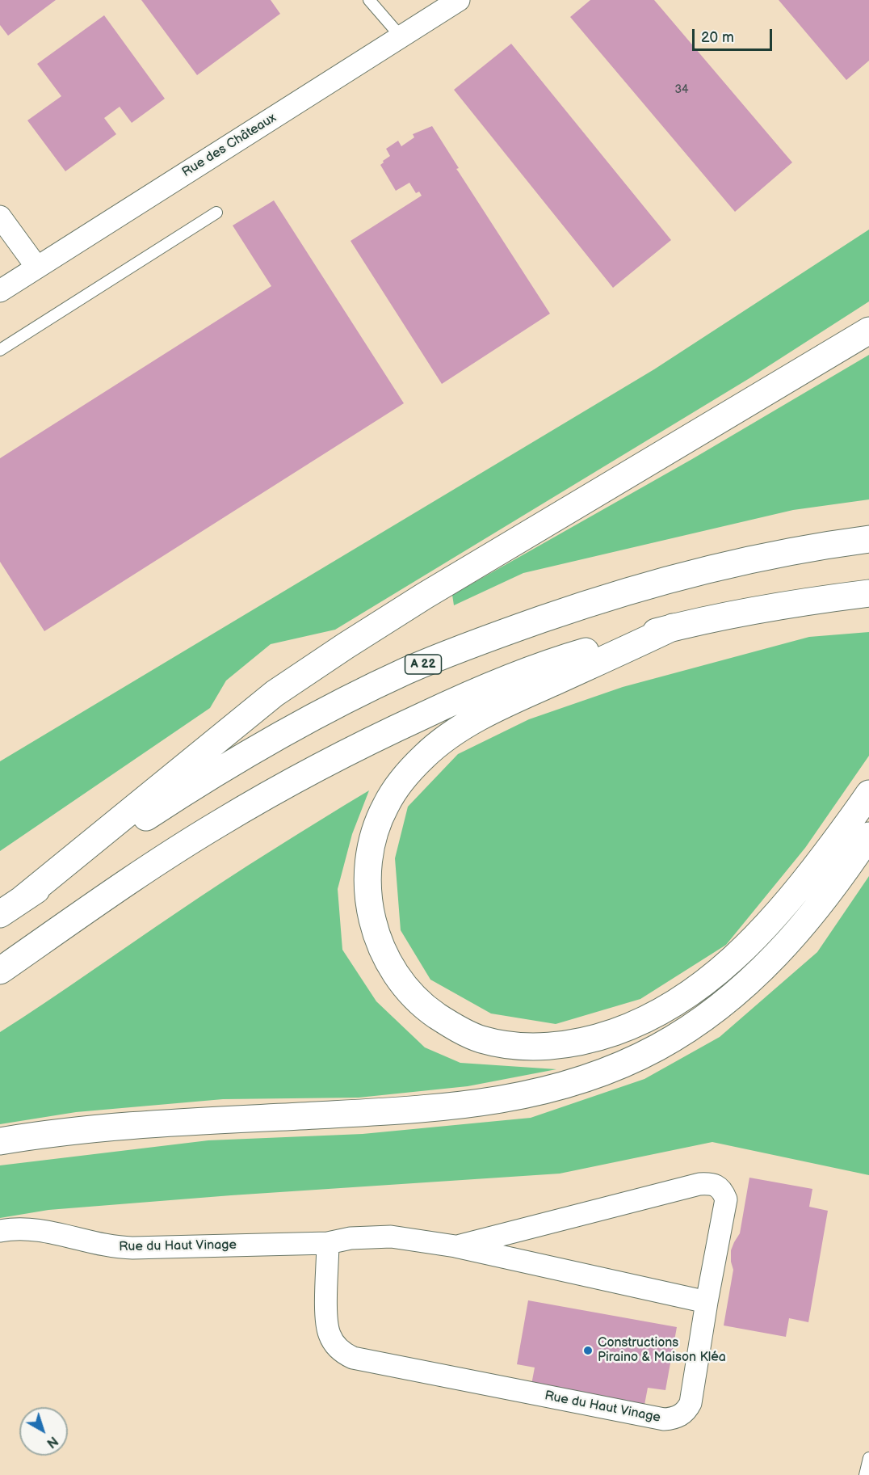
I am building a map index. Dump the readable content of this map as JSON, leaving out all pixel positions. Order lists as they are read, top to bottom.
{
  "streets": {
    "highway": ["A 22"],
    "street": ["Rue des Châteaux", "Rue du Haut Vinage"]
  },
  "places": ["Constructions Piraino & Maison Kléa"],
  "house_numbers": ["34"],
  "scale_bar": "20 m",
  "north": "bottom right"
}
